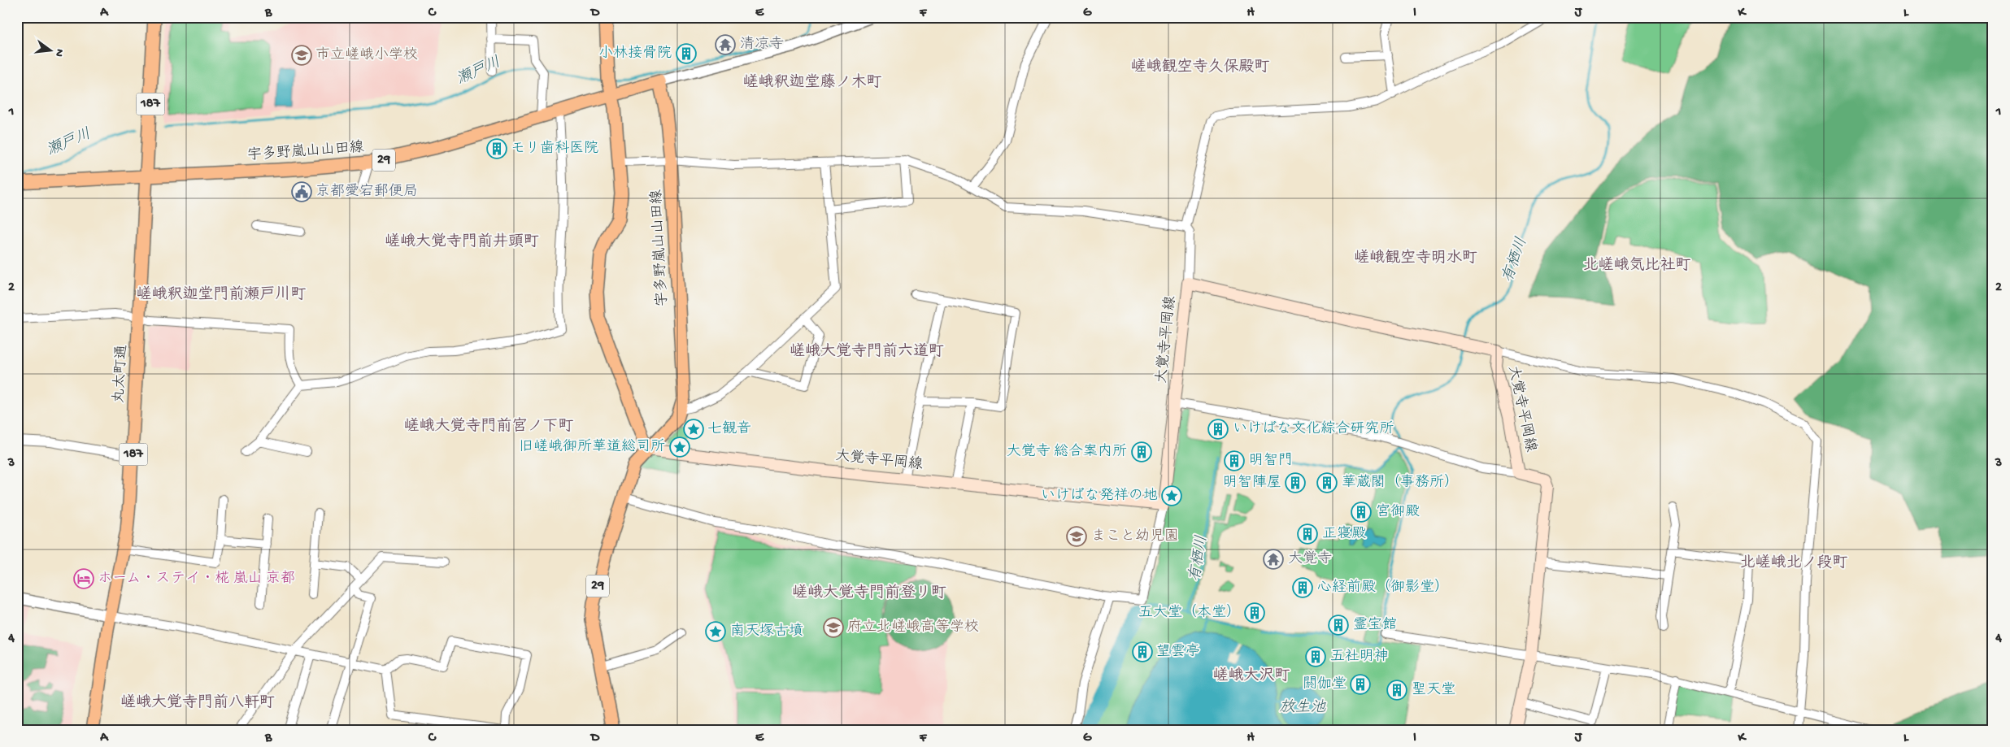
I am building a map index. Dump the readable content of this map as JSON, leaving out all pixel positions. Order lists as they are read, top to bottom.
{
  "streets": {
    "main road": [
      "187",
      "宇多野嵐山山田線",
      "29",
      "大覚寺平岡線",
      "丸太町通"
    ]
  },
  "crossings": [
    ["宇多野嵐山山田線", "大覚寺平岡線"],
    ["宇多野嵐山山田線", "丸太町通"]
  ],
  "districts": [
    "嵯峨観空寺久保殿町",
    "嵯峨釈迦堂藤ノ木町",
    "嵯峨大覚寺門前井頭町",
    "嵯峨観空寺明水町",
    "北嵯峨気比社町",
    "嵯峨釈迦堂門前瀬戸川町",
    "嵯峨大覚寺門前六道町",
    "嵯峨大覚寺門前宮ノ下町",
    "北嵯峨北ノ段町",
    "嵯峨大覚寺門前登リ町",
    "嵯峨大沢町",
    "嵯峨大覚寺門前八軒町"
  ],
  "water": ["瀬戸川", "有栖川", "放生池"],
  "places": {
    "temple": ["清凉寺", "大覚寺"],
    "building": [
      "小林接骨院",
      "モリ歯科医院",
      "いけばな文化綜合研究所",
      "大覚寺 総合案内所",
      "明智門",
      "明智陣屋",
      "華蔵閣（事務所）",
      "宮御殿",
      "正寝殿",
      "心経前殿（御影堂）",
      "五大堂（本堂）",
      "霊宝館",
      "望雲亭",
      "五社明神",
      "閼伽堂",
      "聖天堂"
    ],
    "school or university": ["市立嵯峨小学校", "まこと幼児園", "府立北嵯峨高等学校"],
    "public building": ["京都愛宕郵便局"],
    "place": [
      "七観音",
      "旧嵯峨御所華道総司所",
      "いけばな発祥の地",
      "南天塚古墳"
    ],
    "hotel": ["ホーム・ステイ・椛 嵐山 京都"]
  },
  "north": "right",
  "grid": {
    "columns": [
      "A",
      "B",
      "C",
      "D",
      "E",
      "F",
      "G",
      "H",
      "I",
      "J",
      "K",
      "L"
    ],
    "rows": [
      "1",
      "2",
      "3",
      "4"
    ]
  }
}
